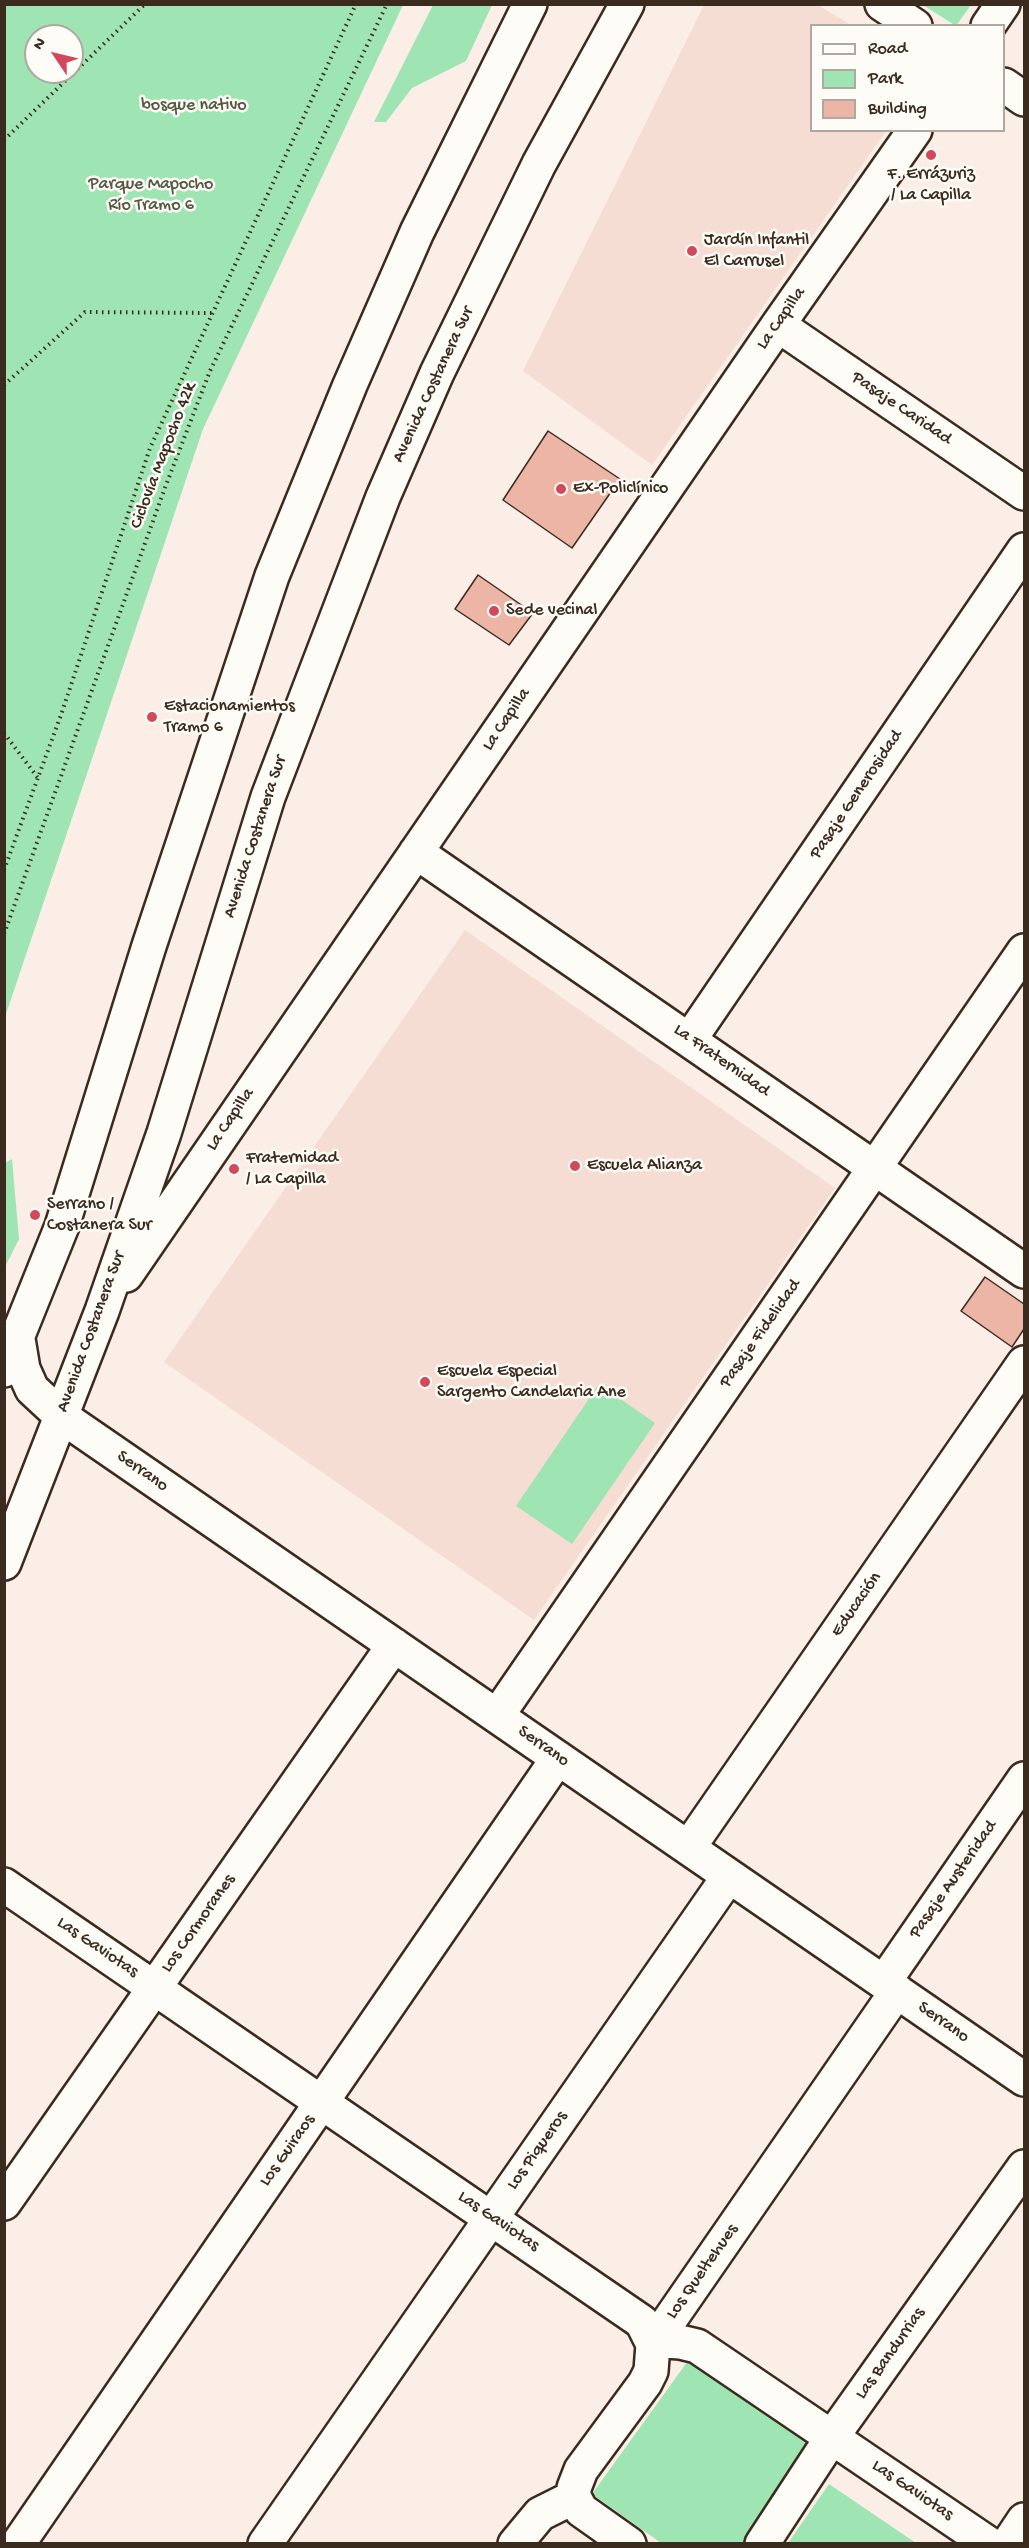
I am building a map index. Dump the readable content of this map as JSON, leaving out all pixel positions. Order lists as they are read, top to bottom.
{
  "streets": {
    "street": [
      "La Capilla",
      "Avenida Costanera Sur",
      "Pasaje Caridad",
      "Pasaje Generosidad",
      "La Fraternidad",
      "Pasaje Fidelidad",
      "Serrano",
      "Educación",
      "Pasaje Austeridad",
      "Los Cormoranes",
      "Las Gaviotas",
      "Los Guiraos",
      "Los Piqueros",
      "Los Queltehues",
      "Las Bandurrias"
    ],
    "path": ["Ciclovía Mapocho 42k"]
  },
  "crossings": [
    ["La Capilla", "Avenida Costanera Sur"],
    ["La Capilla", "Pasaje Caridad"],
    ["La Capilla", "La Fraternidad"],
    ["Avenida Costanera Sur", "Serrano"],
    ["Pasaje Generosidad", "La Fraternidad"],
    ["La Fraternidad", "Pasaje Fidelidad"],
    ["Pasaje Fidelidad", "Serrano"],
    ["Serrano", "Educación"],
    ["Serrano", "Pasaje Austeridad"],
    ["Serrano", "Los Cormoranes"],
    ["Serrano", "Los Guiraos"],
    ["Serrano", "Los Piqueros"],
    ["Serrano", "Los Queltehues"],
    ["Pasaje Austeridad", "Los Queltehues"],
    ["Los Cormoranes", "Las Gaviotas"],
    ["Las Gaviotas", "Los Guiraos"],
    ["Las Gaviotas", "Los Piqueros"],
    ["Las Gaviotas", "Los Queltehues"],
    ["Las Gaviotas", "Las Bandurrias"]
  ],
  "parks": ["bosque nativo", "Parque Mapocho Río Tramo 6"],
  "places": [
    "F. Errázuriz / La Capilla",
    "Jardín Infantil El Carrusel",
    "Ex-Policlínico",
    "Sede vecinal",
    "Estacionamientos Tramo 6",
    "Escuela Alianza",
    "Fraternidad / La Capilla",
    "Serrano / Costanera Sur",
    "Escuela Especial Sargento Candelaria Ane"
  ],
  "legend": ["Road", "Park", "Building"],
  "north": "top left"
}
